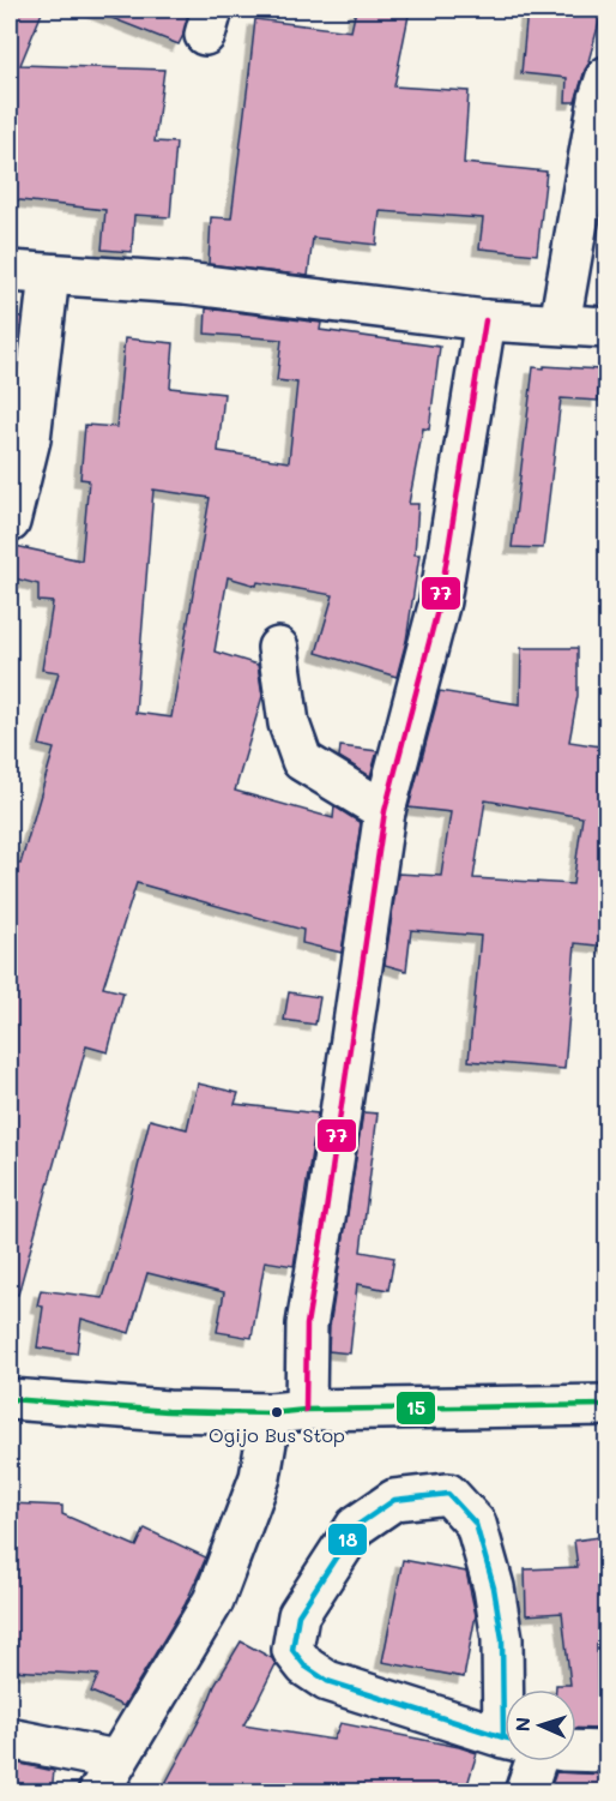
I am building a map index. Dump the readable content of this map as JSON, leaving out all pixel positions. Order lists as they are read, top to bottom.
{
  "places": ["Ogijo Bus Stop"],
  "lines": ["transit line 77", "transit line 15", "transit line 18"],
  "north": "left"
}
